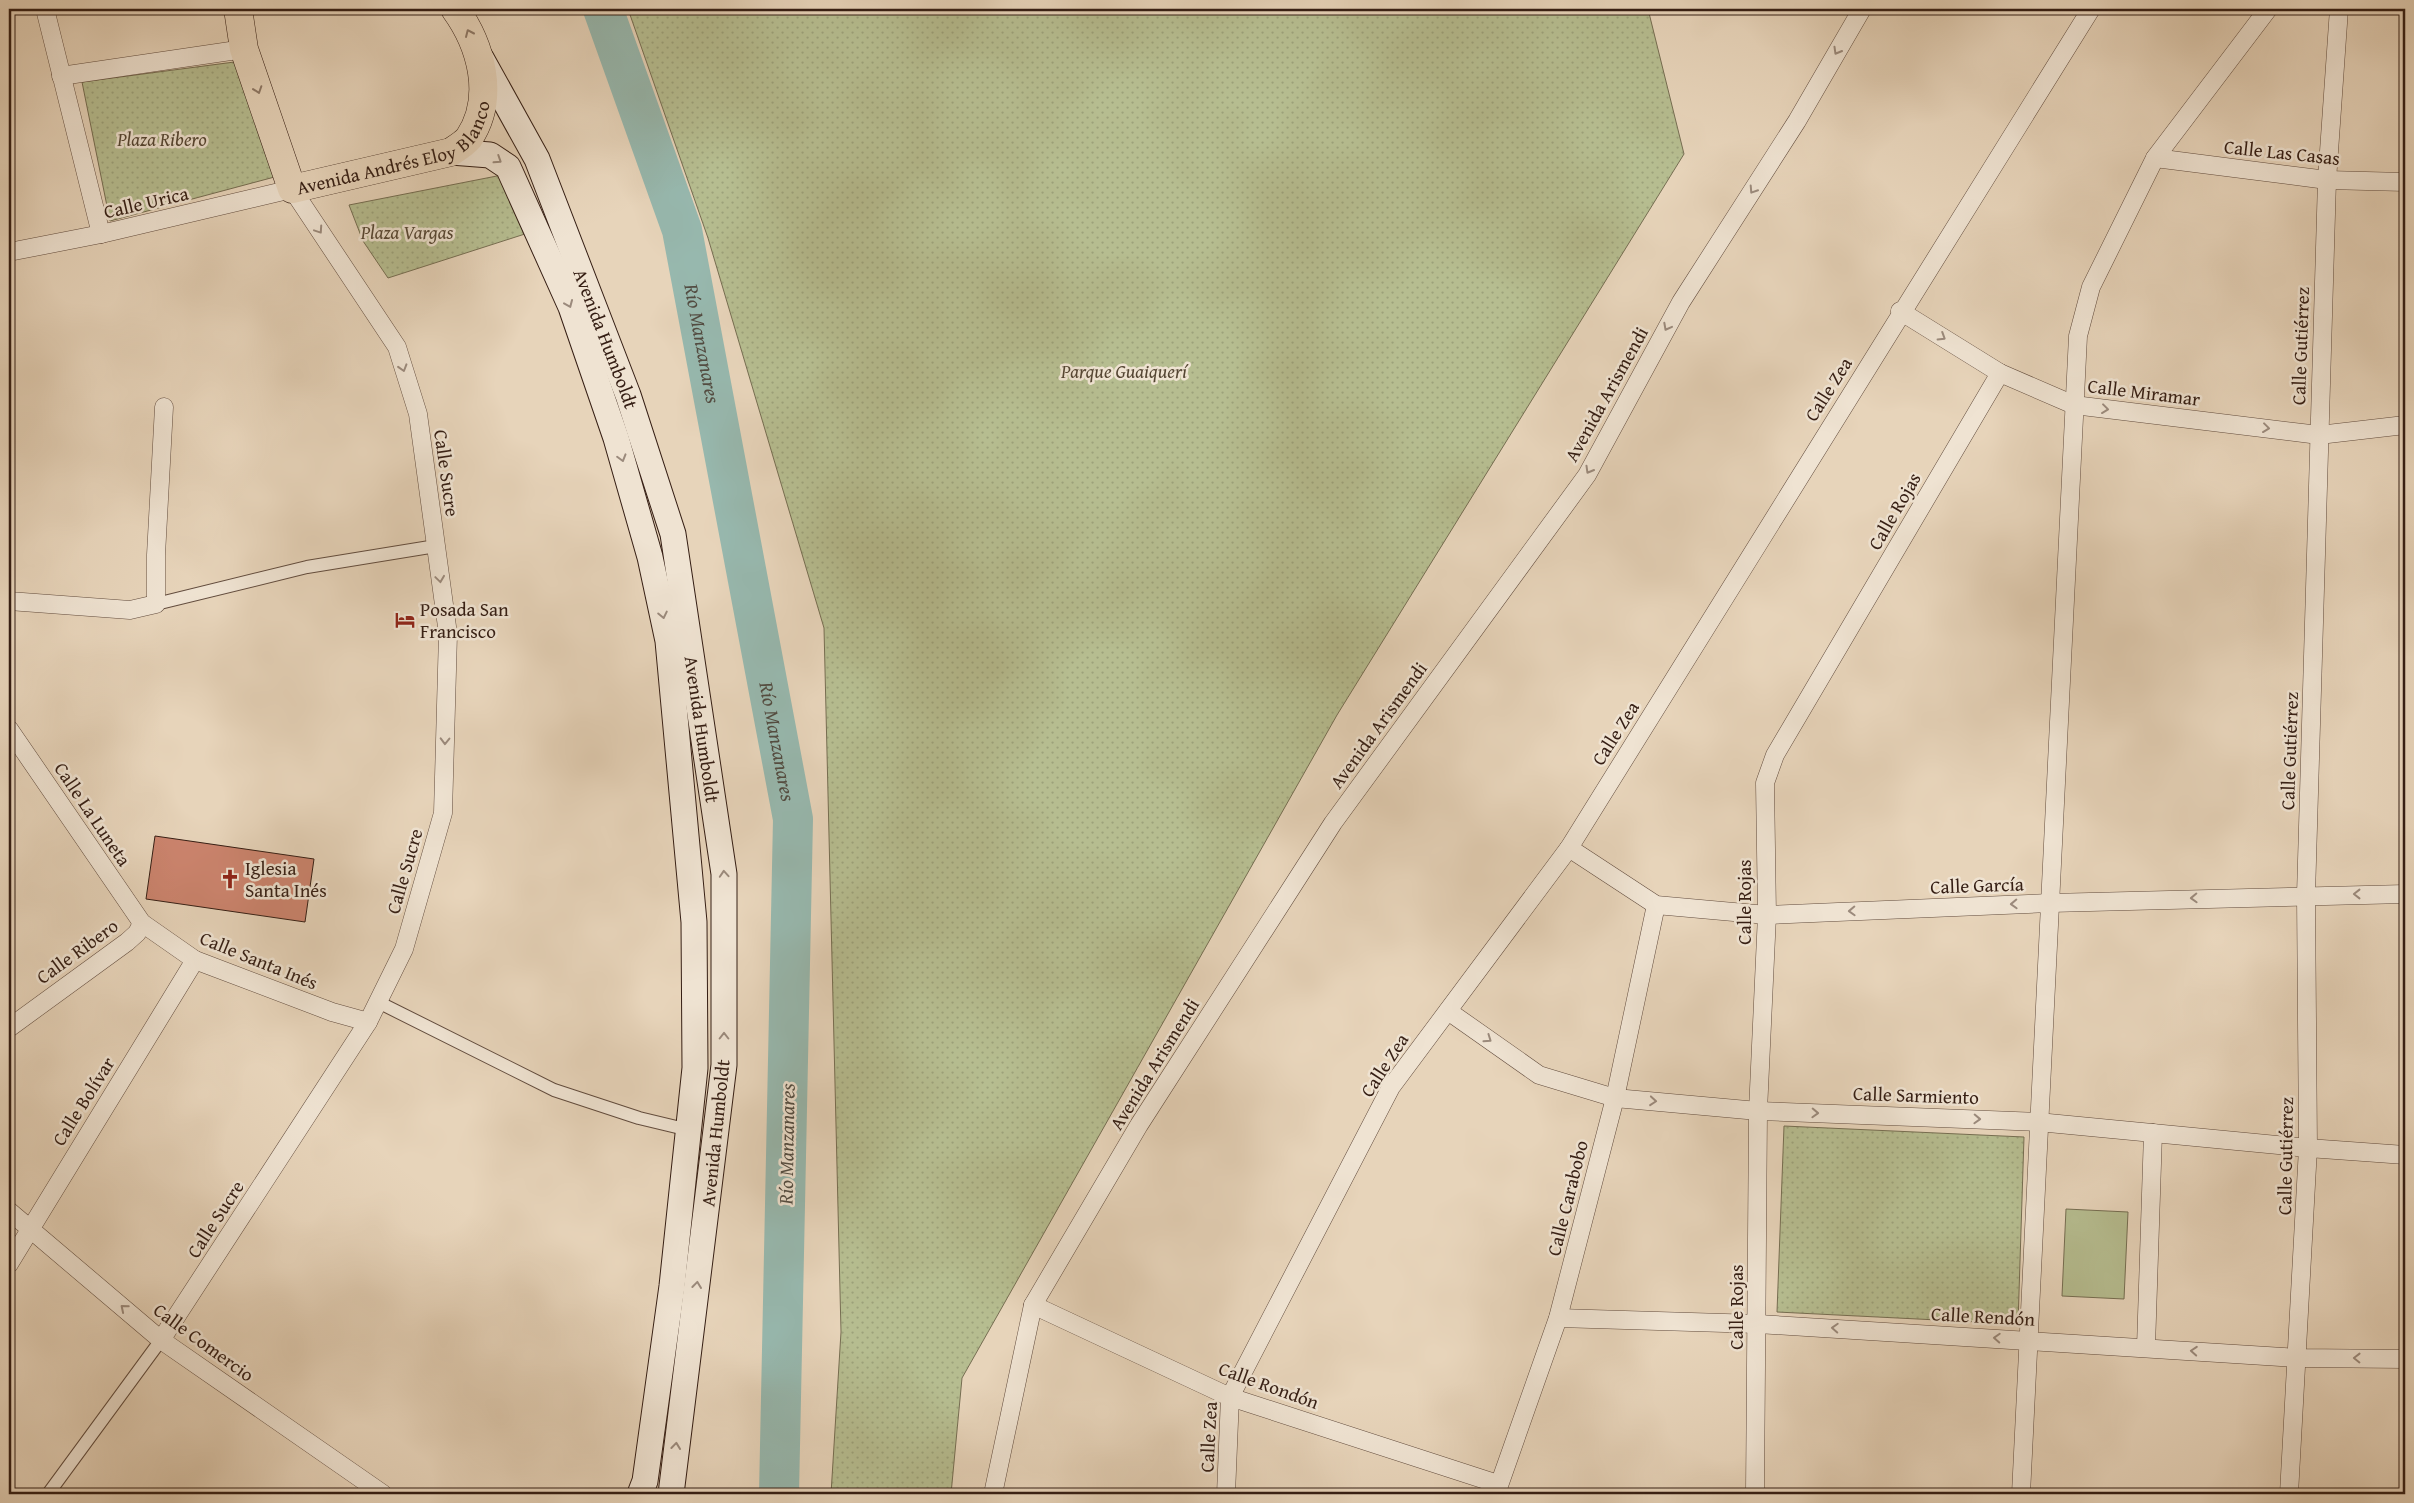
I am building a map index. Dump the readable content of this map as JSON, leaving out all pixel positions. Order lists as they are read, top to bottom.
{
  "streets": {
    "main road": ["Avenida Andrés Eloy Blanco", "Avenida Humboldt"],
    "street": [
      "Calle Las Casas",
      "Calle Urica",
      "Calle Gutiérrez",
      "Calle Zea",
      "Calle Miramar",
      "Avenida Arismendi",
      "Calle Sucre",
      "Calle Rojas",
      "Calle La Luneta",
      "Calle García",
      "Calle Ribero",
      "Calle Santa Inés",
      "Calle Sarmiento",
      "Calle Bolívar",
      "Calle Carabobo",
      "Calle Rendón",
      "Calle Comercio",
      "Calle Rondón"
    ]
  },
  "crossings": [
    ["Avenida Andrés Eloy Blanco", "Calle Urica"],
    ["Avenida Andrés Eloy Blanco", "Avenida Humboldt"],
    ["Avenida Andrés Eloy Blanco", "Calle Sucre"],
    ["Calle Las Casas", "Calle Gutiérrez"],
    ["Calle Urica", "Calle Sucre"],
    ["Calle Gutiérrez", "Calle Miramar"],
    ["Calle Gutiérrez", "Calle García"],
    ["Calle Gutiérrez", "Calle Sarmiento"],
    ["Calle Gutiérrez", "Calle Rendón"],
    ["Calle Zea", "Calle Miramar"],
    ["Calle Zea", "Calle García"],
    ["Calle Zea", "Calle Sarmiento"],
    ["Calle Zea", "Calle Rondón"],
    ["Calle Miramar", "Calle Rojas"],
    ["Avenida Arismendi", "Calle Rondón"],
    ["Calle Sucre", "Calle Santa Inés"],
    ["Calle Sucre", "Calle Comercio"],
    ["Calle Rojas", "Calle García"],
    ["Calle Rojas", "Calle Sarmiento"],
    ["Calle Rojas", "Calle Rendón"],
    ["Calle La Luneta", "Calle Ribero"],
    ["Calle La Luneta", "Calle Santa Inés"],
    ["Calle García", "Calle Carabobo"],
    ["Calle Ribero", "Calle Santa Inés"],
    ["Calle Santa Inés", "Calle Bolívar"],
    ["Calle Sarmiento", "Calle Carabobo"],
    ["Calle Bolívar", "Calle Comercio"],
    ["Calle Carabobo", "Calle Rendón"],
    ["Calle Carabobo", "Calle Rondón"]
  ],
  "one_way": [
    "Calle Miramar",
    "Avenida Arismendi",
    "Calle Sucre",
    "Calle García",
    "Calle Sarmiento",
    "Calle Rendón",
    "Calle Comercio"
  ],
  "water": ["Río Manzanares"],
  "parks": ["Plaza Ribero", "Plaza Vargas", "Parque Guaiquerí"],
  "places": {
    "hotel": ["Posada San Francisco"],
    "church": ["Iglesia Santa Inés"]
  }
}
